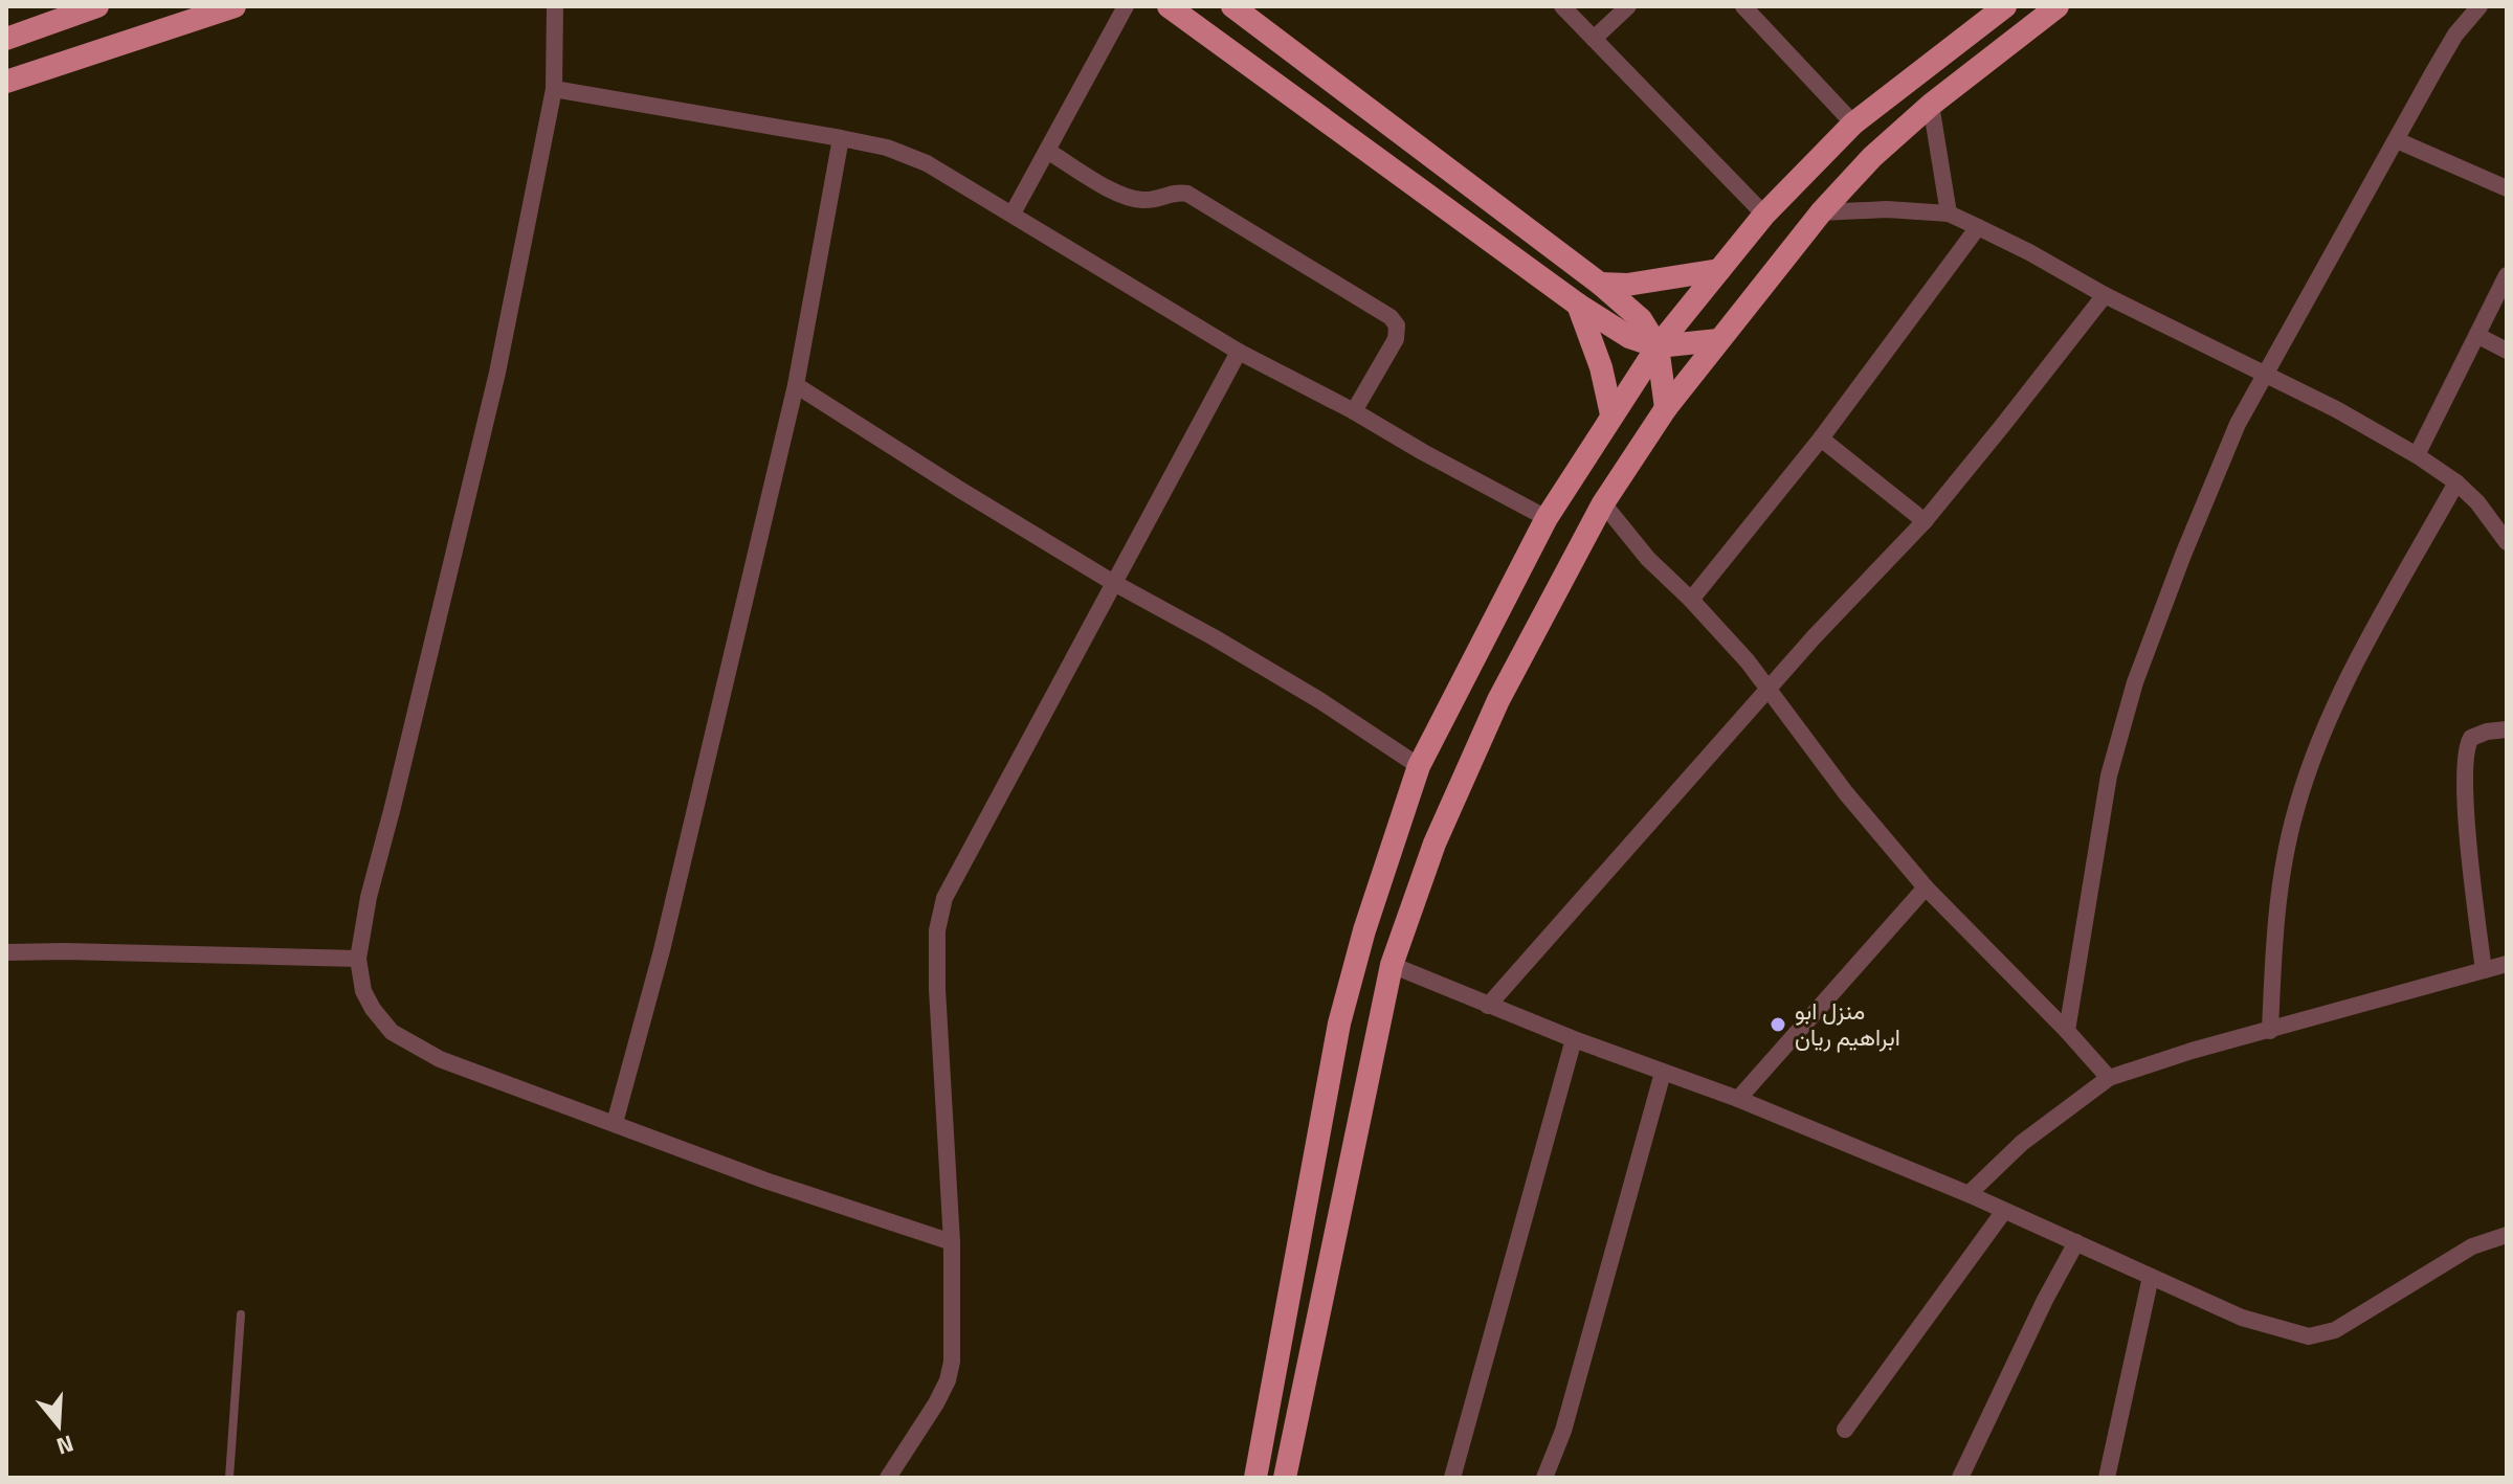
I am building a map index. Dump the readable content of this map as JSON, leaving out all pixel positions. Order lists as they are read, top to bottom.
{
  "places": ["منزل ابو ابراهيم ريان"],
  "north": "bottom"
}
